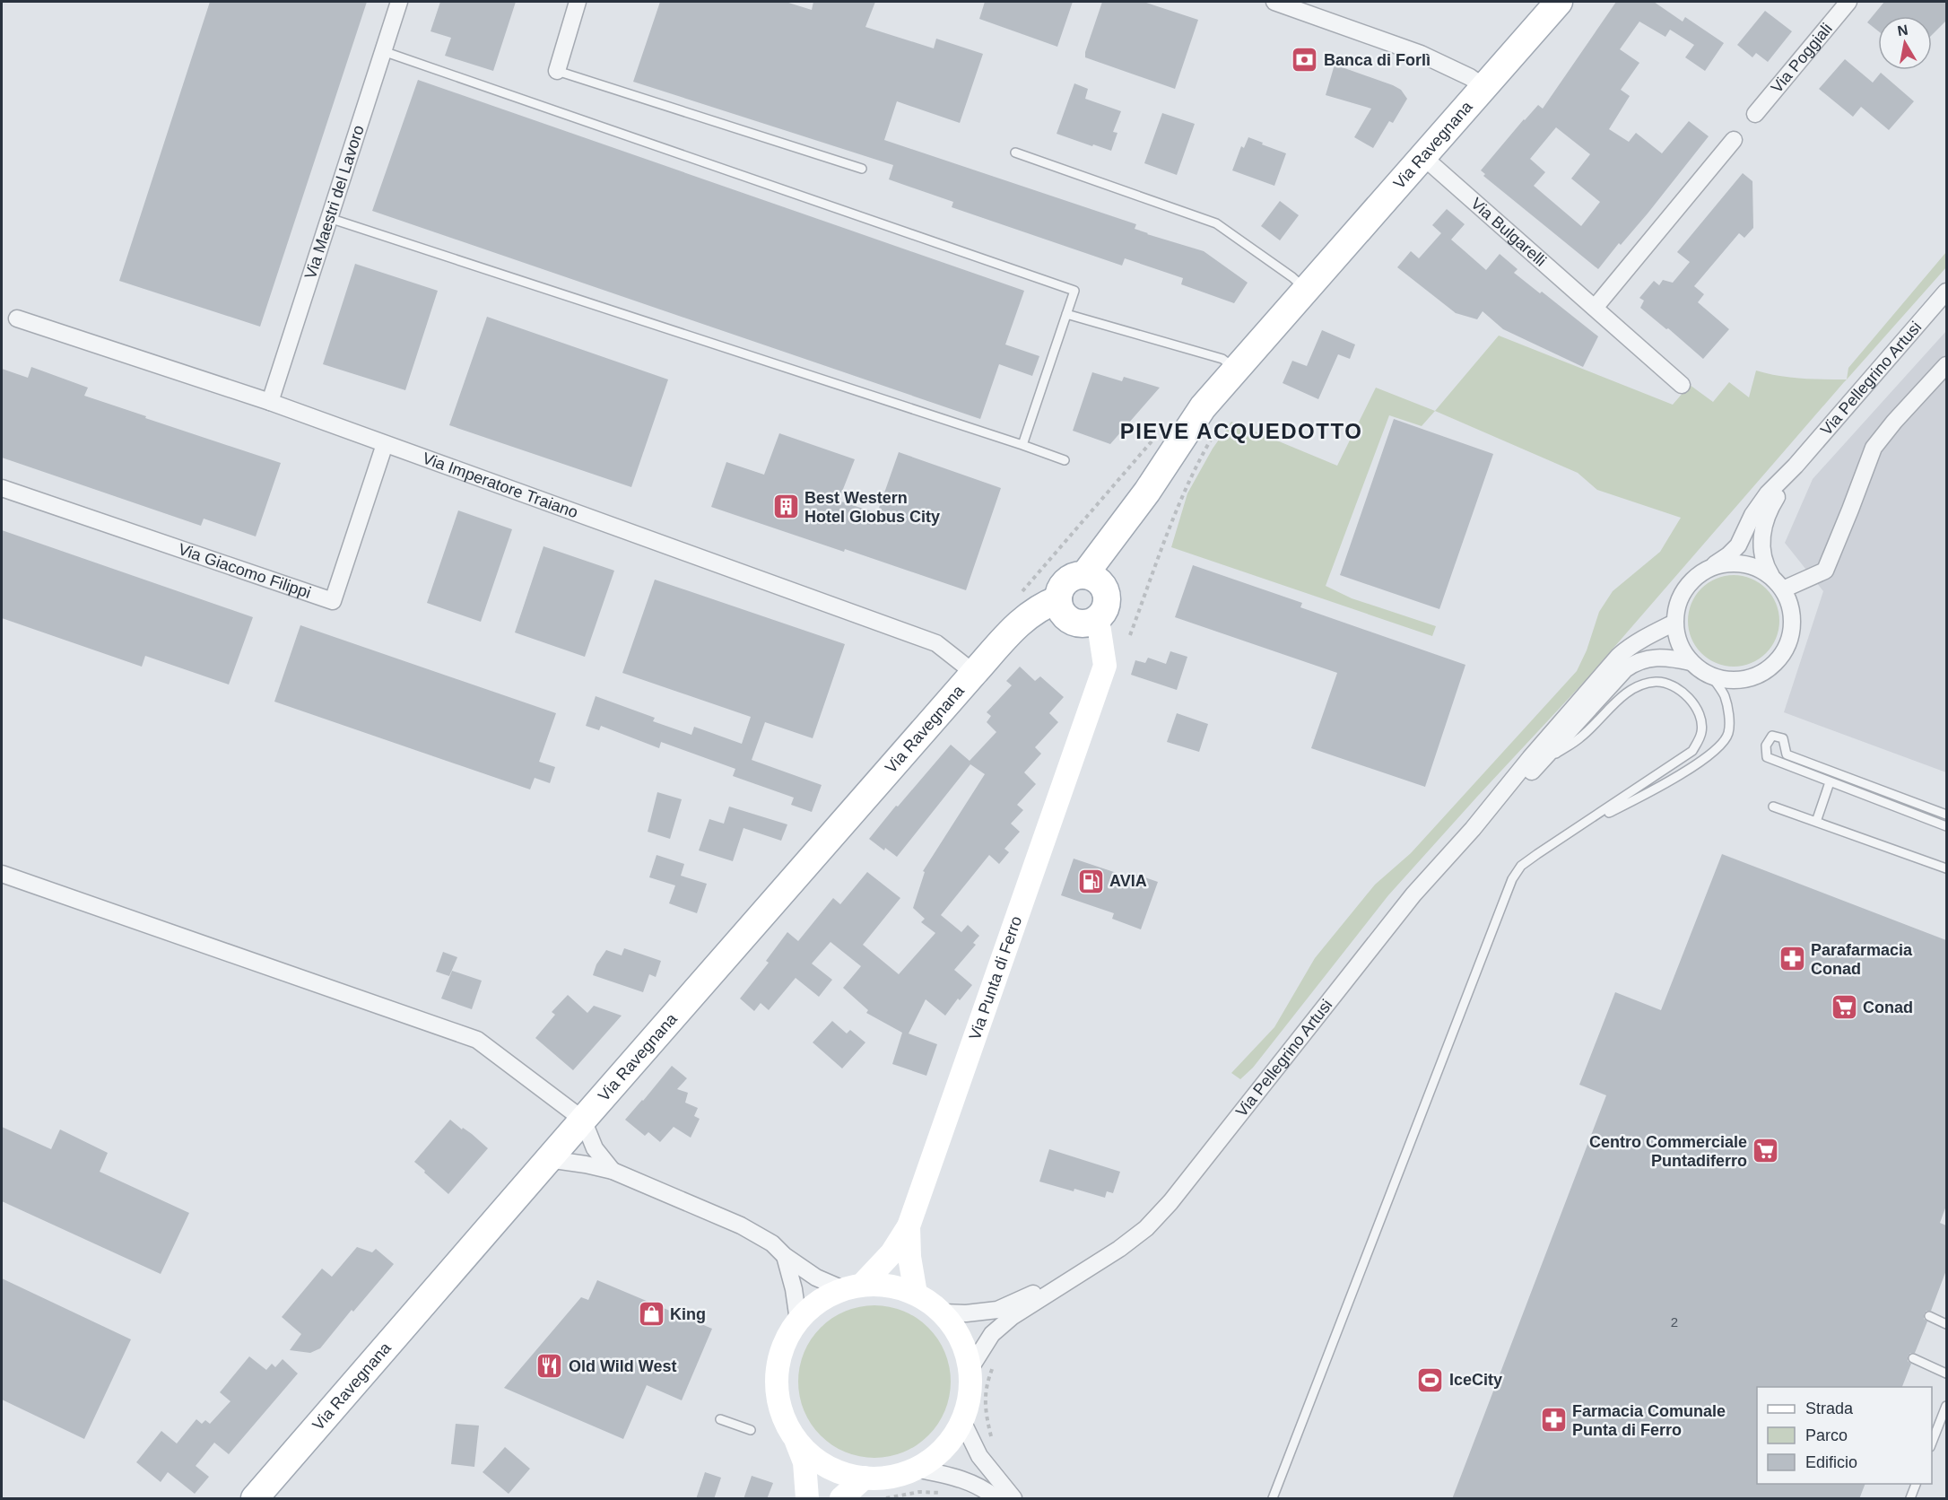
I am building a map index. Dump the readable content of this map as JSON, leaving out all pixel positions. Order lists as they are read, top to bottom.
{
  "streets": {
    "main road": ["Via Ravegnana"],
    "street": [
      "Via Poggiali",
      "Via Maestri del Lavoro",
      "Via Bulgarelli",
      "Via Pellegrino Artusi",
      "Via Imperatore Traiano",
      "Via Giacomo Filippi",
      "Via Punta di Ferro"
    ]
  },
  "crossings": [
    ["Via Ravegnana", "Via Bulgarelli"],
    ["Via Ravegnana", "Via Imperatore Traiano"],
    ["Via Ravegnana", "Via Punta di Ferro"],
    ["Via Maestri del Lavoro", "Via Imperatore Traiano"],
    ["Via Imperatore Traiano", "Via Giacomo Filippi"]
  ],
  "districts": ["PIEVE ACQUEDOTTO"],
  "places": {
    "bank": ["Banca di Forlì"],
    "building": ["Best Western Hotel Globus City"],
    "fuel station": ["AVIA"],
    "pharmacy": ["Parafarmacia Conad", "Farmacia Comunale Punta di Ferro"],
    "supermarket": ["Conad", "Centro Commerciale Puntadiferro"],
    "shop": ["King"],
    "restaurant": ["Old Wild West"],
    "sports": ["IceCity"]
  },
  "house_numbers": ["2"],
  "legend": ["Strada", "Parco", "Edificio"],
  "north": "top"
}
